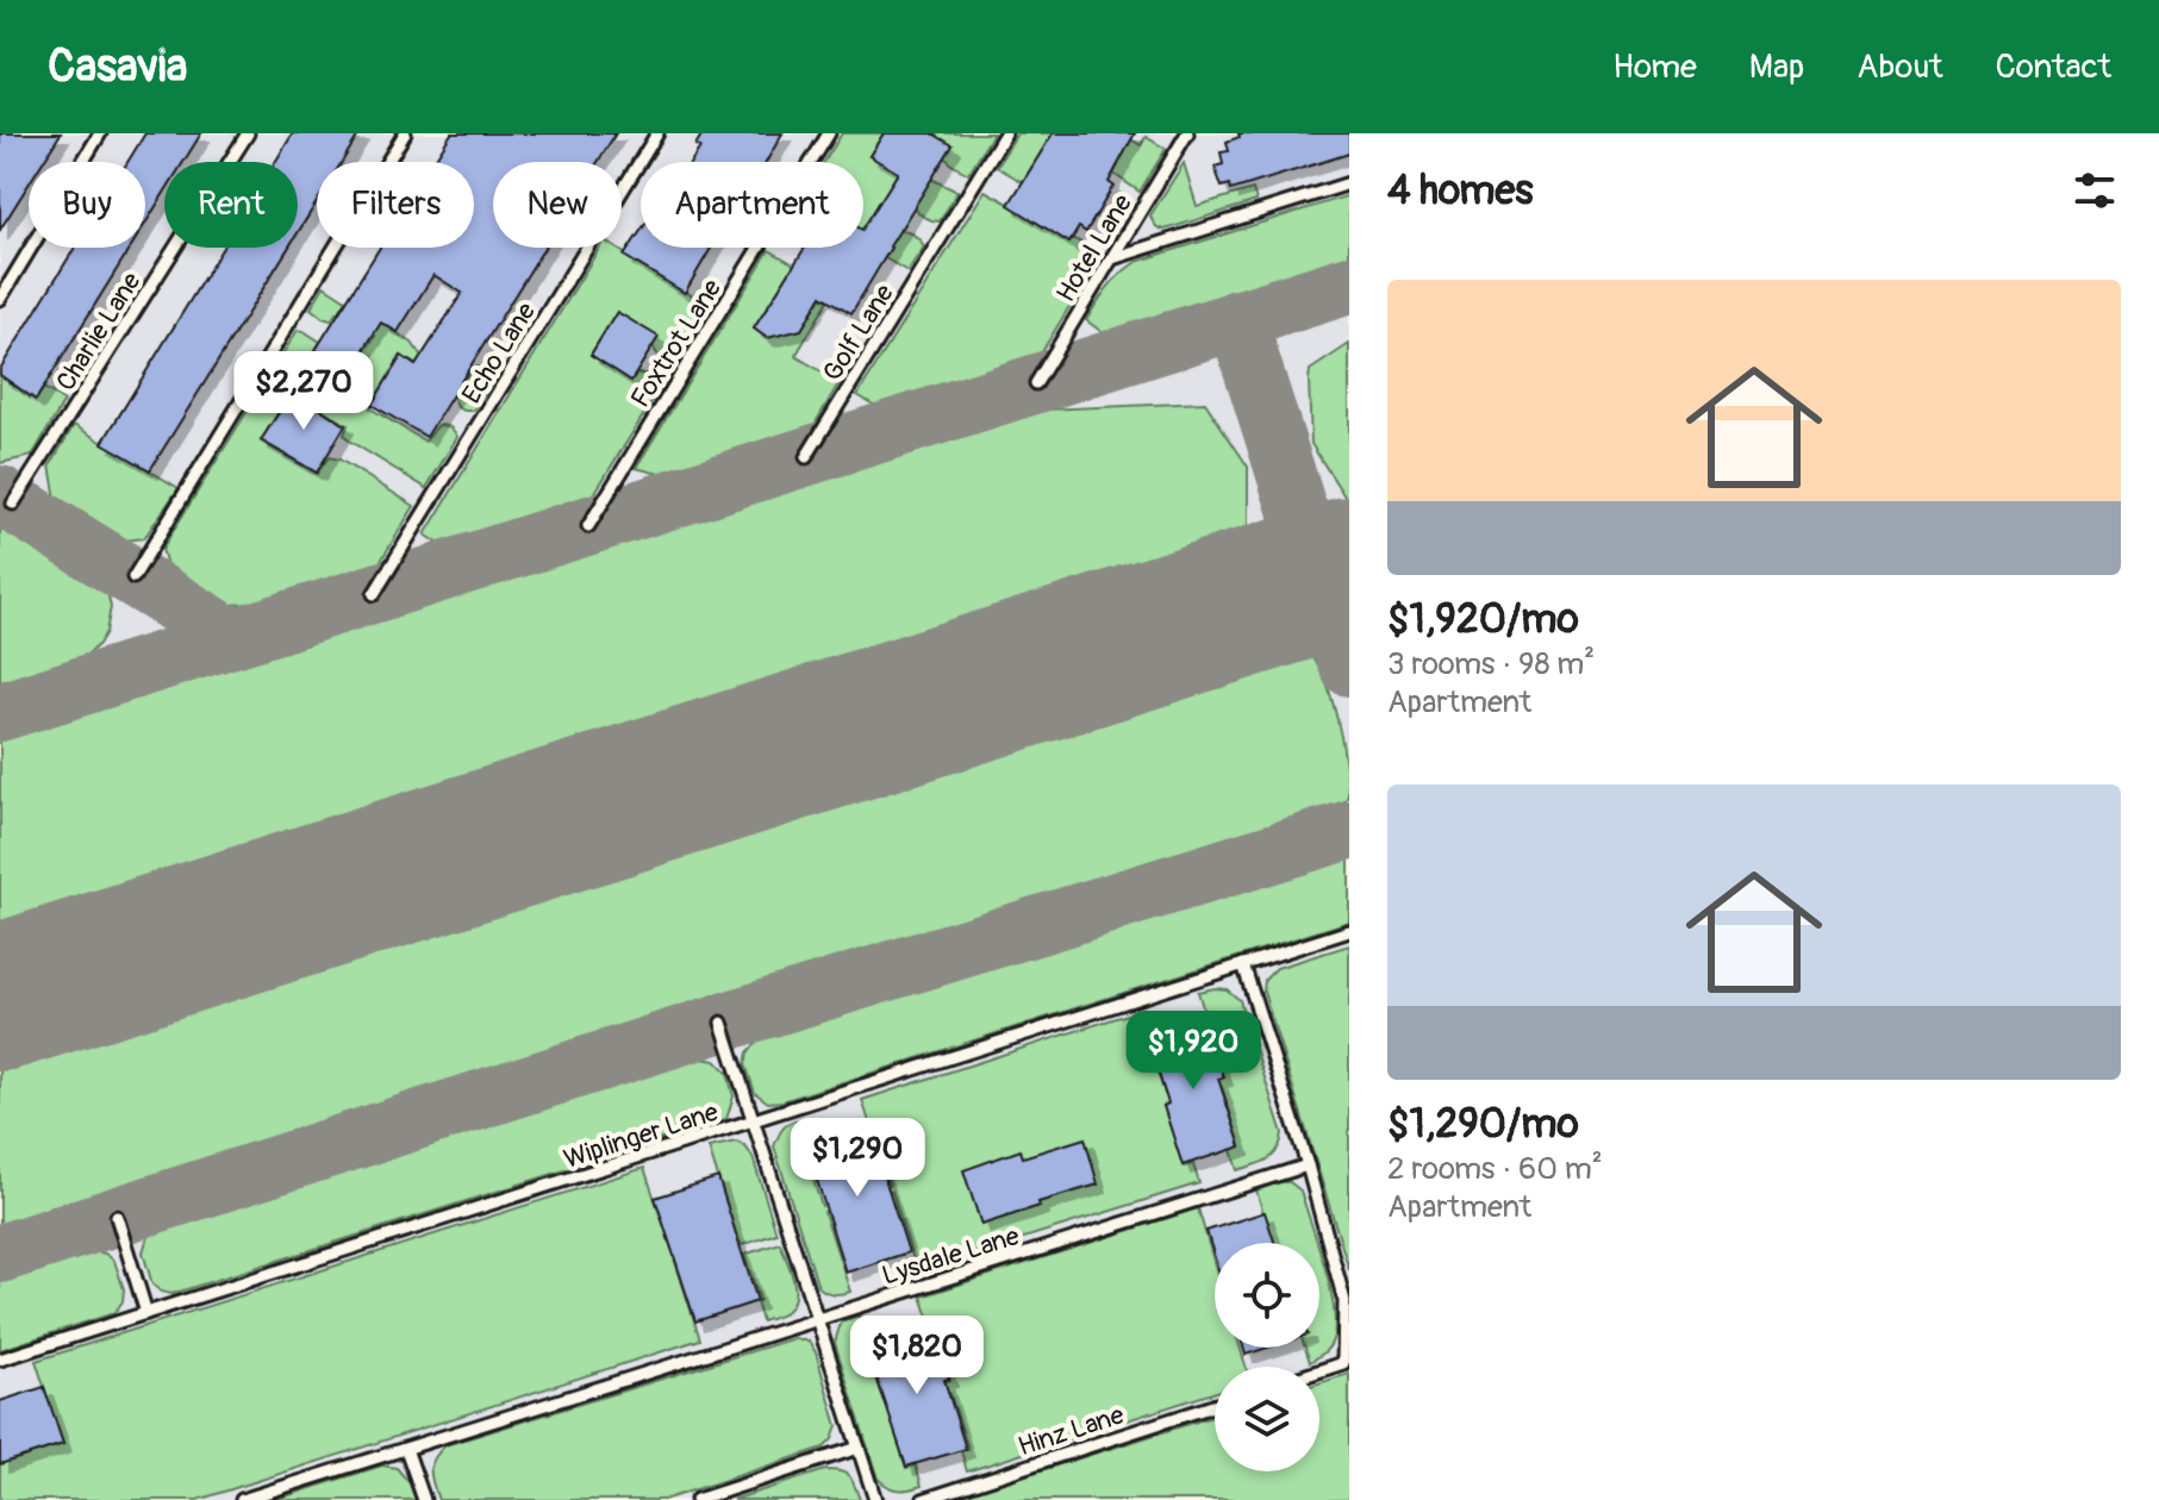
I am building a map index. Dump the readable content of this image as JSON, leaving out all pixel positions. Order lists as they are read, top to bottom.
{
  "streets": {
    "lane": [
      "Hotel Lane",
      "Charlie Lane",
      "Golf Lane",
      "Foxtrot Lane",
      "Echo Lane",
      "Wiplinger Lane",
      "Lysdale Lane",
      "Hinz Lane"
    ]
  },
  "page": {
    "header": "Casavia",
    "nav": [
      "Home",
      "Map",
      "About",
      "Contact"
    ],
    "heading": "4 homes",
    "chip": [
      "Buy",
      "Rent",
      "Filters",
      "New",
      "Apartment"
    ],
    "list": [
      {
        "name": "$1,920/mo",
        "note": "3 rooms · 98 m² · Apartment"
      },
      {
        "name": "$1,290/mo",
        "note": "2 rooms · 60 m² · Apartment"
      }
    ],
    "price": [
      "$2,270",
      "$1,920",
      "$1,290",
      "$1,820"
    ]
  }
}
